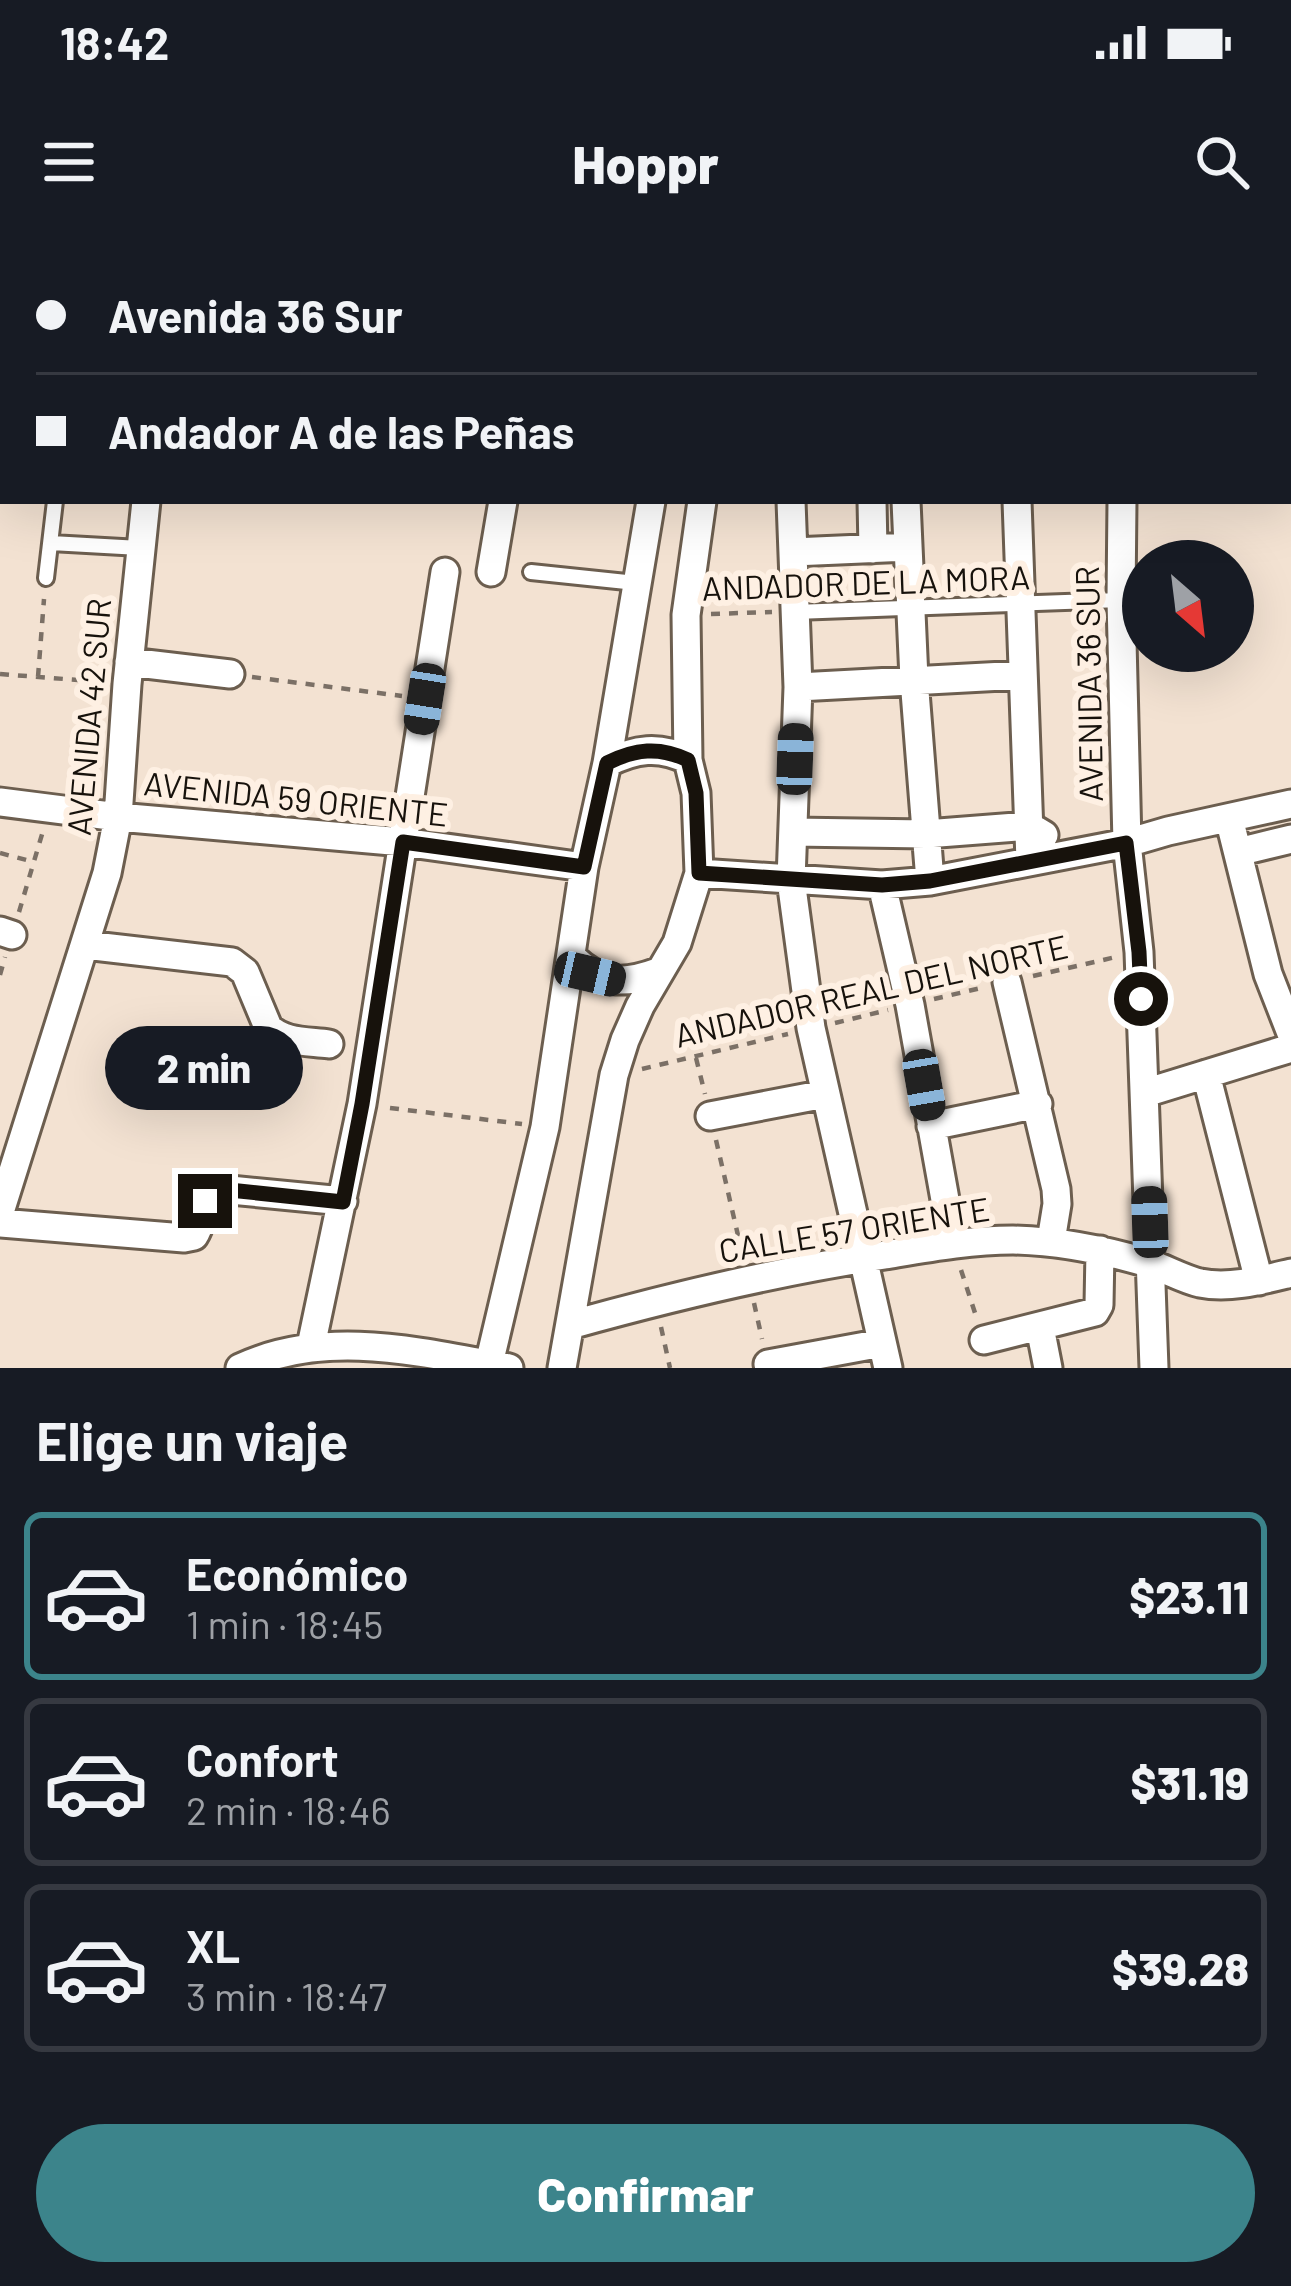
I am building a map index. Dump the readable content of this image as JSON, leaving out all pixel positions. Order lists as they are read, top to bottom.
{
  "streets": {
    "street": [
      "AVENIDA 36 SUR",
      "AVENIDA 42 SUR",
      "AVENIDA 59 ORIENTE",
      "CALLE 57 ORIENTE"
    ],
    "lane": ["ANDADOR DE LA MORA"],
    "path": ["ANDADOR REAL DEL NORTE"]
  },
  "crossings": [
    ["ANDADOR DE LA MORA", "AVENIDA 36 SUR"],
    ["AVENIDA 36 SUR", "ANDADOR REAL DEL NORTE"],
    ["AVENIDA 36 SUR", "CALLE 57 ORIENTE"],
    ["AVENIDA 42 SUR", "AVENIDA 59 ORIENTE"]
  ],
  "north": "bottom right",
  "page": {
    "status": "18:42",
    "header": "Hoppr",
    "banner": ["Avenida 36 Sur", "Andador A de las Peñas"],
    "bubble": "2 min",
    "heading": "Elige un viaje",
    "list": [
      {
        "name": "Económico",
        "note": "1 min · 18:45",
        "value": "$23.11"
      },
      {
        "name": "Confort",
        "note": "2 min · 18:46",
        "value": "$31.19"
      },
      {
        "name": "XL",
        "note": "3 min · 18:47",
        "value": "$39.28"
      }
    ],
    "buttons": "Confirmar"
  }
}
